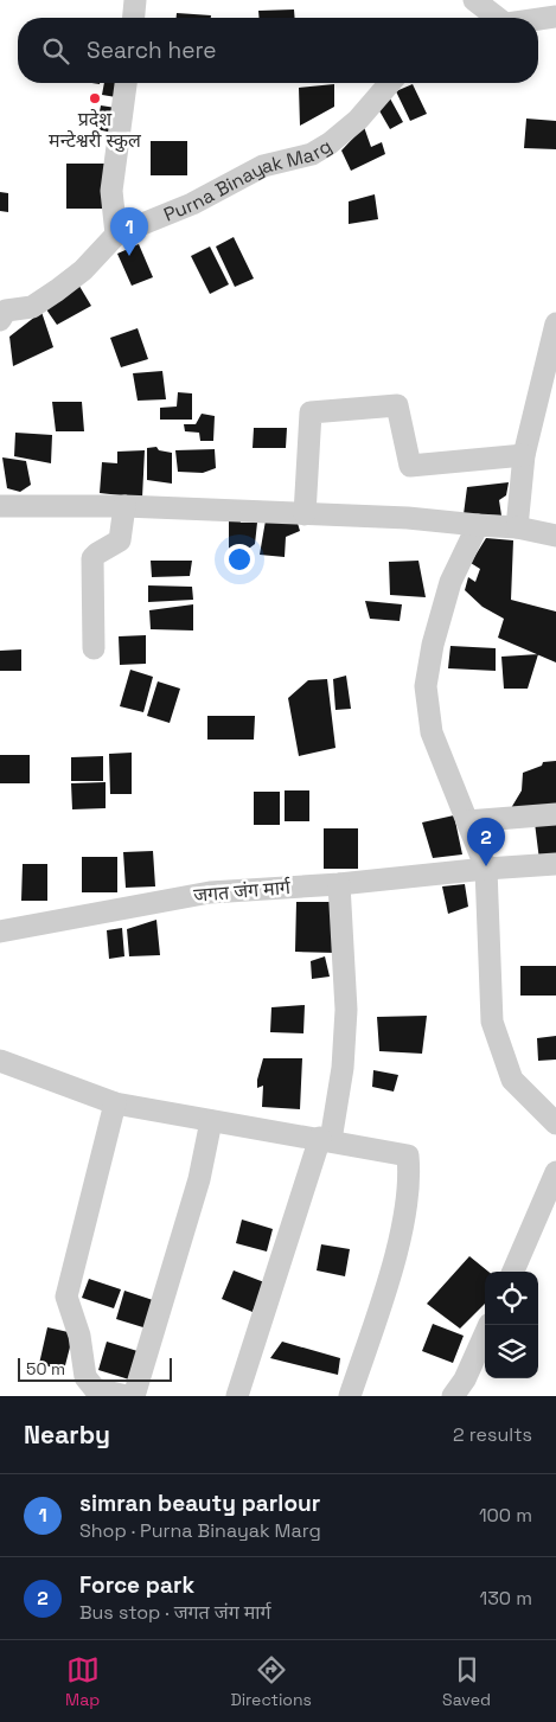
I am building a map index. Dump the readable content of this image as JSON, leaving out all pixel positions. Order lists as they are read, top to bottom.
{
  "streets": {
    "street": ["Purna Binayak Marg", "जगत जंग मार्ग"]
  },
  "places": ["प्रदेश मन्टेश्वरी स्कुल"],
  "scale_bar": "50 m",
  "page": {
    "search": "Search here",
    "pins": ["1", "2"],
    "scale": "50 m",
    "heading": ["Nearby", "2 results"],
    "list": [
      {
        "mark": "1",
        "name": "simran beauty parlour",
        "note": "Shop · Purna Binayak Marg",
        "value": "100 m"
      },
      {
        "mark": "2",
        "name": "Force park",
        "note": "Bus stop · जगत जंग मार्ग",
        "value": "130 m"
      }
    ],
    "nav": ["Map", "Directions", "Saved"]
  }
}
